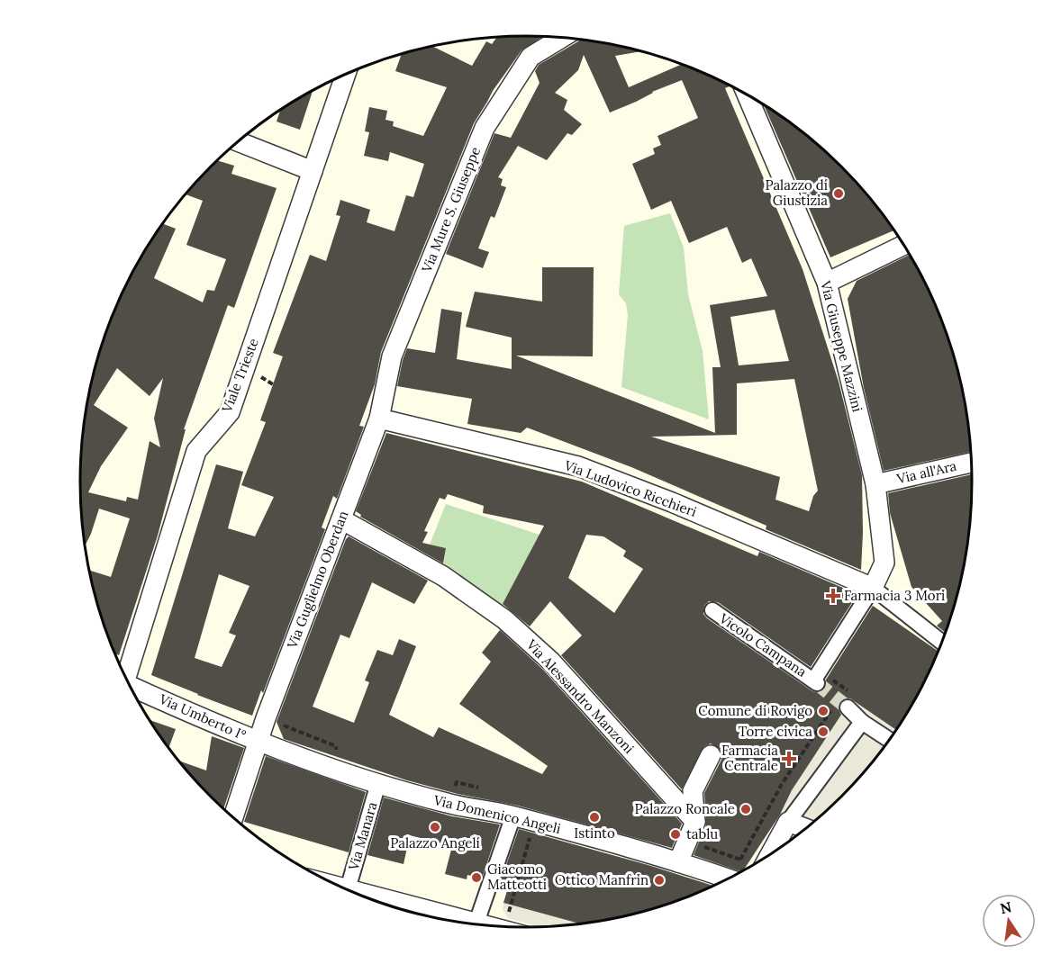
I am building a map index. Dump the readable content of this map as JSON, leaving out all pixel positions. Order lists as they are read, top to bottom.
{
  "streets": {
    "street": [
      "Via Mure S. Giuseppe",
      "Via Giuseppe Mazzini",
      "Viale Trieste",
      "Via all'Ara",
      "Via Ludovico Ricchieri",
      "Via Guglielmo Oberdan",
      "Vicolo Campana",
      "Via Alessandro Manzoni",
      "Via Umberto I°",
      "Via Domenico Angeli",
      "Via Manara"
    ]
  },
  "crossings": [
    ["Via Mure S. Giuseppe", "Via Ludovico Ricchieri"],
    ["Via Mure S. Giuseppe", "Via Guglielmo Oberdan"],
    ["Via Giuseppe Mazzini", "Via all'Ara"],
    ["Via Giuseppe Mazzini", "Via Ludovico Ricchieri"],
    ["Via Giuseppe Mazzini", "Vicolo Campana"],
    ["Via Ludovico Ricchieri", "Via Guglielmo Oberdan"],
    ["Via Ludovico Ricchieri", "Vicolo Campana"],
    ["Via Guglielmo Oberdan", "Via Alessandro Manzoni"],
    ["Via Guglielmo Oberdan", "Via Umberto I°"],
    ["Via Guglielmo Oberdan", "Via Domenico Angeli"],
    ["Via Umberto I°", "Via Domenico Angeli"],
    ["Via Domenico Angeli", "Via Manara"]
  ],
  "places": {
    "other": [
      "Palazzo di Giustizia",
      "Comune di Rovigo",
      "Torre civica",
      "Palazzo Roncale",
      "Istinto",
      "Palazzo Angeli",
      "tablu",
      "Giacomo Matteotti",
      "Ottico Manfrin"
    ],
    "health": ["Farmacia 3 Mori", "Farmacia Centrale"]
  },
  "north": "top"
}
